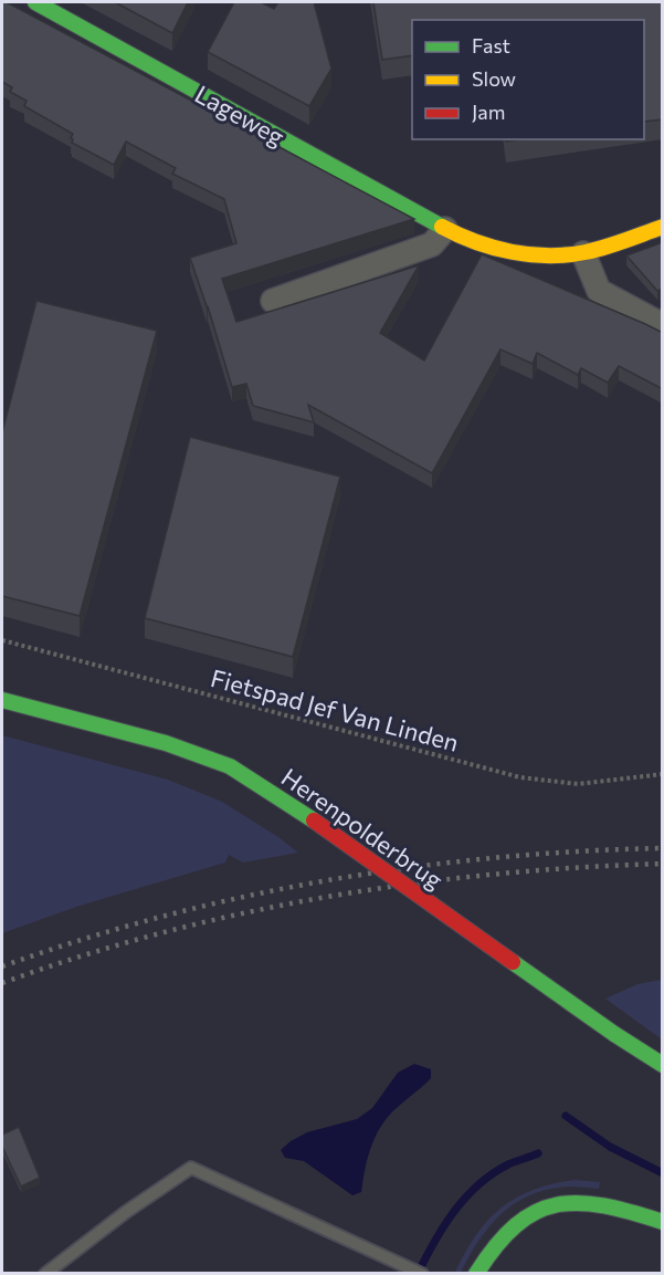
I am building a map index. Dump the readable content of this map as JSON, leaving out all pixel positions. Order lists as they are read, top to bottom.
{
  "streets": {
    "street": ["Lageweg", "Herenpolderbrug"],
    "path": ["Fietspad Jef Van Linden"]
  },
  "legend": ["Fast", "Slow", "Jam"]
}
